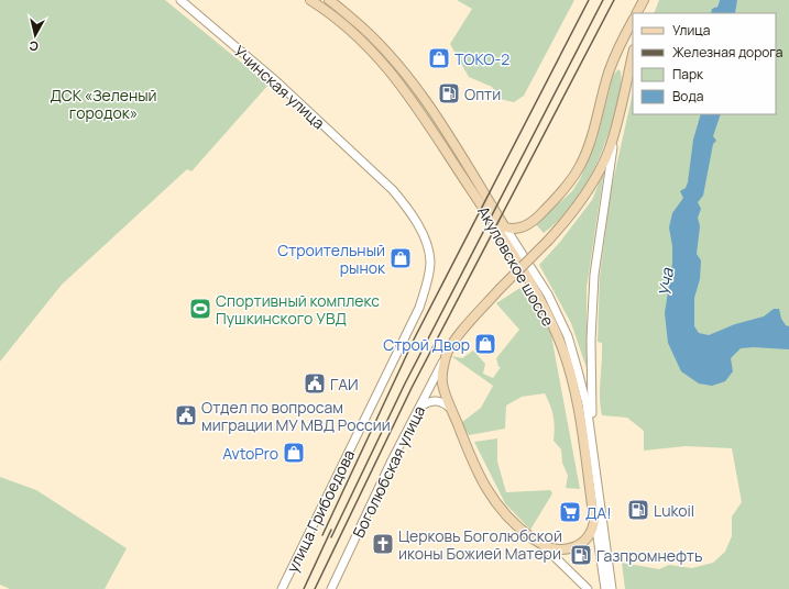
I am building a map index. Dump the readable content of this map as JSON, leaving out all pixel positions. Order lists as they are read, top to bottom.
{
  "streets": {
    "main road": ["Акуловское шоссе"],
    "street": ["Учинская улица", "Боголюбская улица", "улица Грибоедова"]
  },
  "crossings": [
    ["Учинская улица", "улица Грибоедова"]
  ],
  "water": ["Уча"],
  "parks": ["ДСК «Зеленый городок»"],
  "places": {
    "shop": [
      "ТОКО-2",
      "Строительный рынок",
      "Строй Двор",
      "AvtoPro"
    ],
    "fuel station": ["Опти", "Lukoil", "Газпромнефть"],
    "sports": ["Спортивный комплекс Пушкинского УВД"],
    "public building": ["ГАИ", "Отдел по вопросам миграции МУ МВД России"],
    "supermarket": ["ДА!"],
    "church": ["Церковь Боголюбской иконы Божией Матери"]
  },
  "legend": [
    "Улица",
    "Железная дорога",
    "Парк",
    "Вода"
  ],
  "north": "bottom"
}
